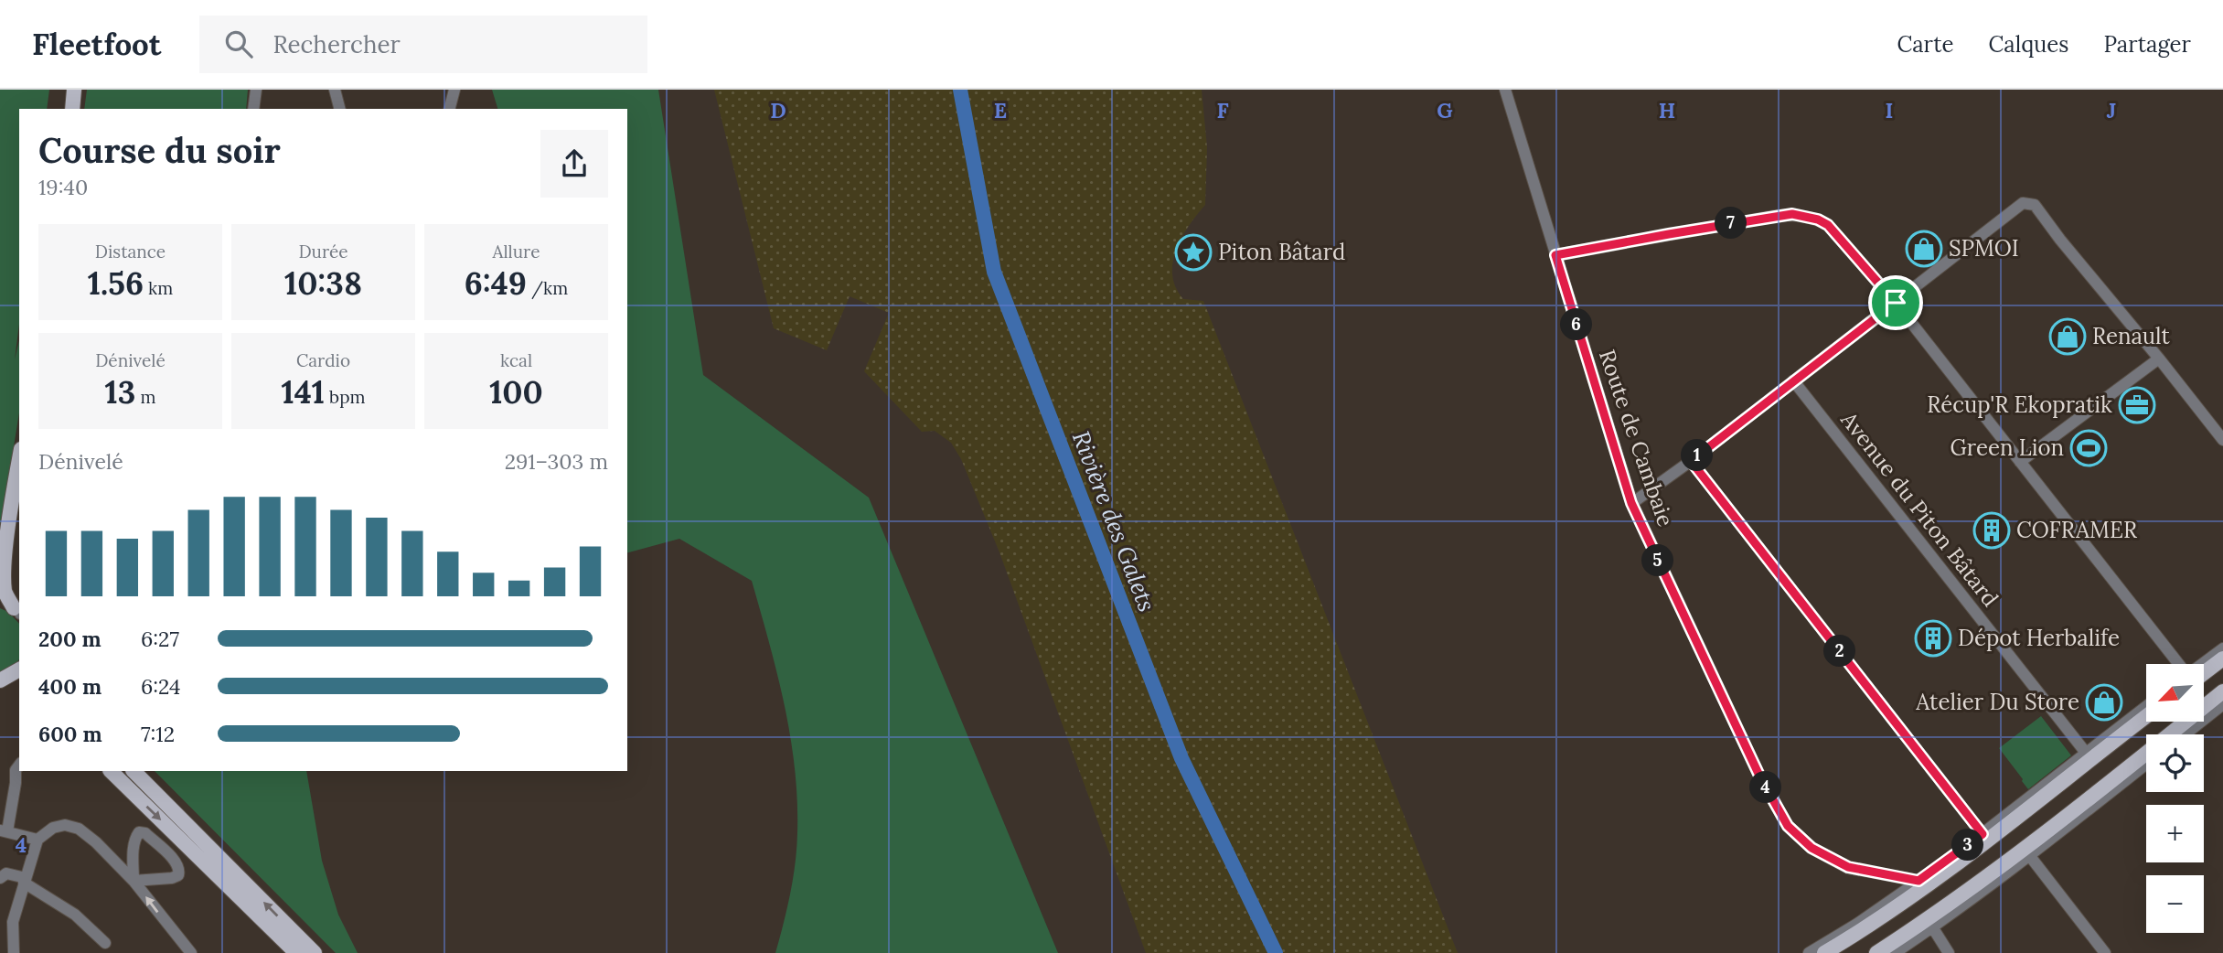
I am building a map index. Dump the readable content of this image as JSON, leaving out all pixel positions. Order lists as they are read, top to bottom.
{
  "streets": {
    "street": ["Route de Cambaie", "Avenue du Piton Bâtard"]
  },
  "water": ["Rivière des Galets"],
  "places": {
    "shop": ["SPMOI", "Renault", "Atelier Du Store"],
    "place": ["Piton Bâtard"],
    "office": ["Récup'R Ekopratik"],
    "sports": ["Green Lion"],
    "building": ["COFRAMER", "Dépot Herbalife"]
  },
  "north": "bottom left",
  "page": {
    "header": "Fleetfoot",
    "search": "Rechercher",
    "nav": ["Carte", "Calques", "Partager"],
    "heading": ["Course du soir", "19:40"],
    "pins": [
      "7",
      "6",
      "1",
      "5",
      "2",
      "4",
      "3"
    ],
    "stats": [
      ["Distance", "1.56 km"],
      ["Durée", "10:38"],
      ["Allure", "6:49 /km"],
      ["Dénivelé", "13 m"],
      ["Cardio", "141 bpm"],
      ["kcal", "100"]
    ],
    "chart": ["Dénivelé", "291–303 m"],
    "list": [
      {
        "name": "200 m",
        "note": "6:27"
      },
      {
        "name": "400 m",
        "note": "6:24"
      },
      {
        "name": "600 m",
        "note": "7:12"
      }
    ],
    "map_buttons": ["+", "−"]
  },
  "grid": {
    "columns": [
      "D",
      "E",
      "F",
      "G",
      "H",
      "I",
      "J"
    ],
    "rows": ["4"]
  }
}
